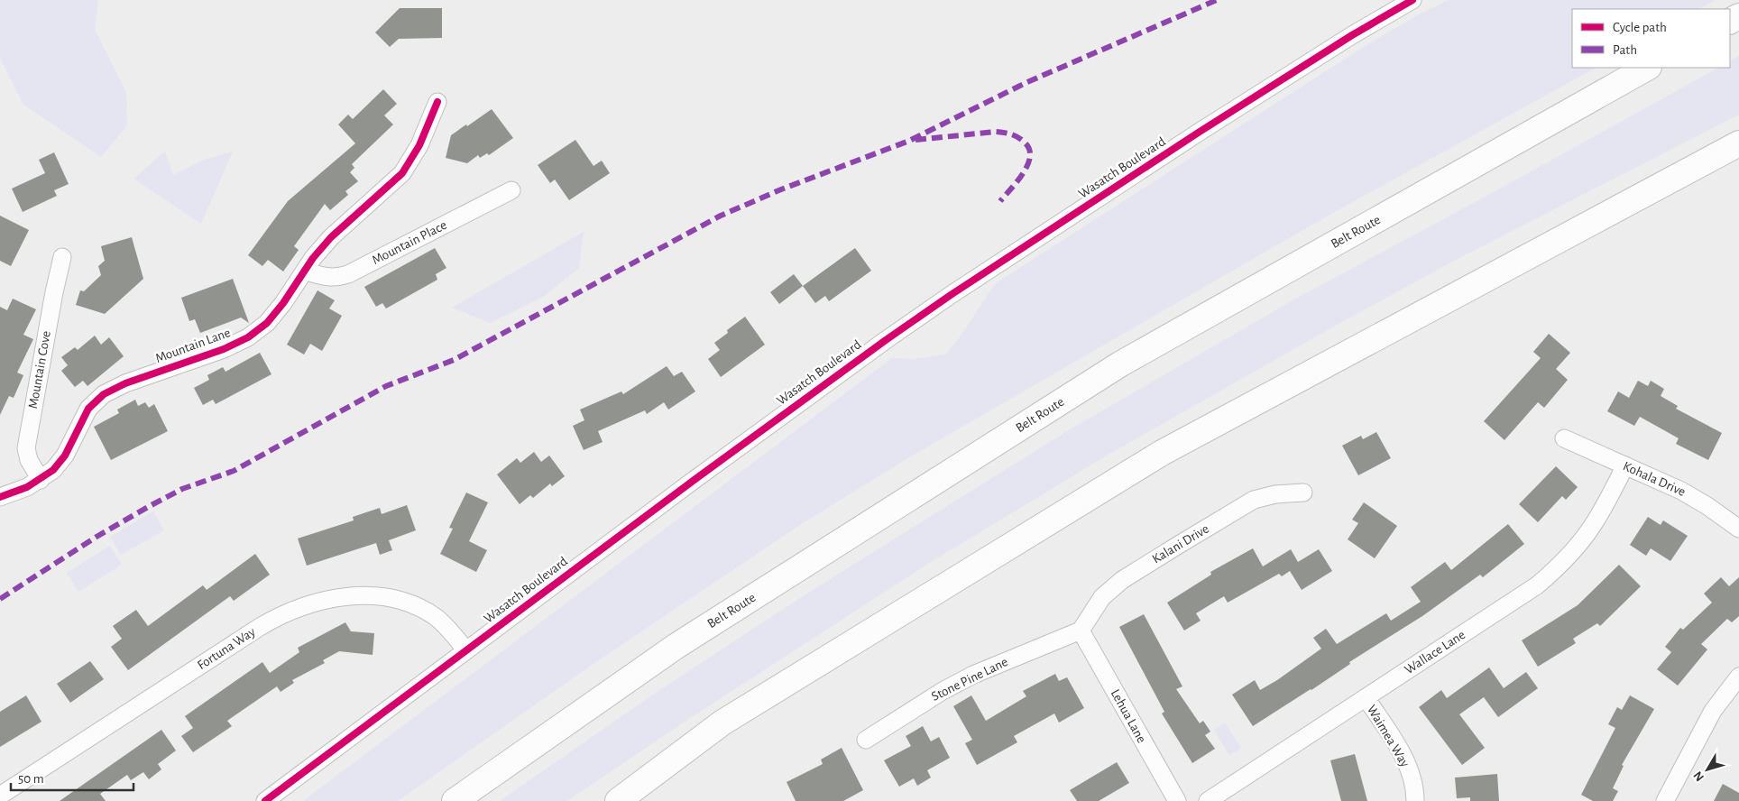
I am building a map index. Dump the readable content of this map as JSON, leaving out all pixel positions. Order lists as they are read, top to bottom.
{
  "streets": {
    "highway": ["Belt Route"],
    "street": [
      "Wasatch Boulevard",
      "Mountain Place",
      "Mountain Lane",
      "Mountain Cove",
      "Kohala Drive",
      "Kalani Drive",
      "Fortuna Way",
      "Wallace Lane",
      "Stone Pine Lane",
      "Lehua Lane",
      "Waimea Way"
    ]
  },
  "crossings": [
    ["Wasatch Boulevard", "Fortuna Way"],
    ["Mountain Place", "Mountain Lane"],
    ["Mountain Lane", "Mountain Cove"],
    ["Kohala Drive", "Wallace Lane"],
    ["Kalani Drive", "Stone Pine Lane"],
    ["Kalani Drive", "Lehua Lane"],
    ["Wallace Lane", "Waimea Way"],
    ["Stone Pine Lane", "Lehua Lane"]
  ],
  "legend": ["Cycle path", "Path"],
  "scale_bar": "50 m",
  "north": "bottom left"
}
